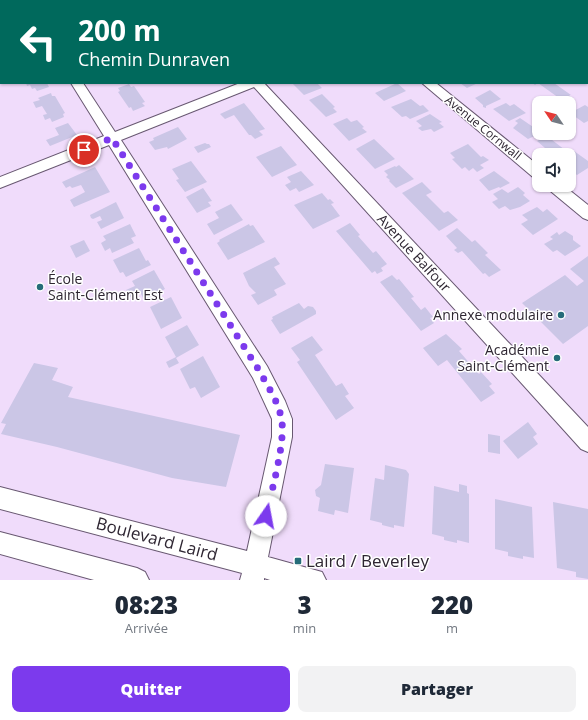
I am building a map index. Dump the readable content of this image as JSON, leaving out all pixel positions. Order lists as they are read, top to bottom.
{
  "streets": {
    "street": ["Avenue Cornwall", "Avenue Balfour", "Boulevard Laird"]
  },
  "places": {
    "other": ["École Saint-Clément Est", "Annexe modulaire", "Académie Saint-Clément"],
    "transit": ["Laird / Beverley"]
  },
  "north": "top left",
  "page": {
    "turn": ["200 m", "Chemin Dunraven"],
    "eta": [
      "08:23",
      "Arrivée",
      "3",
      "min",
      "220",
      "m"
    ],
    "buttons": ["Quitter", "Partager"]
  }
}
